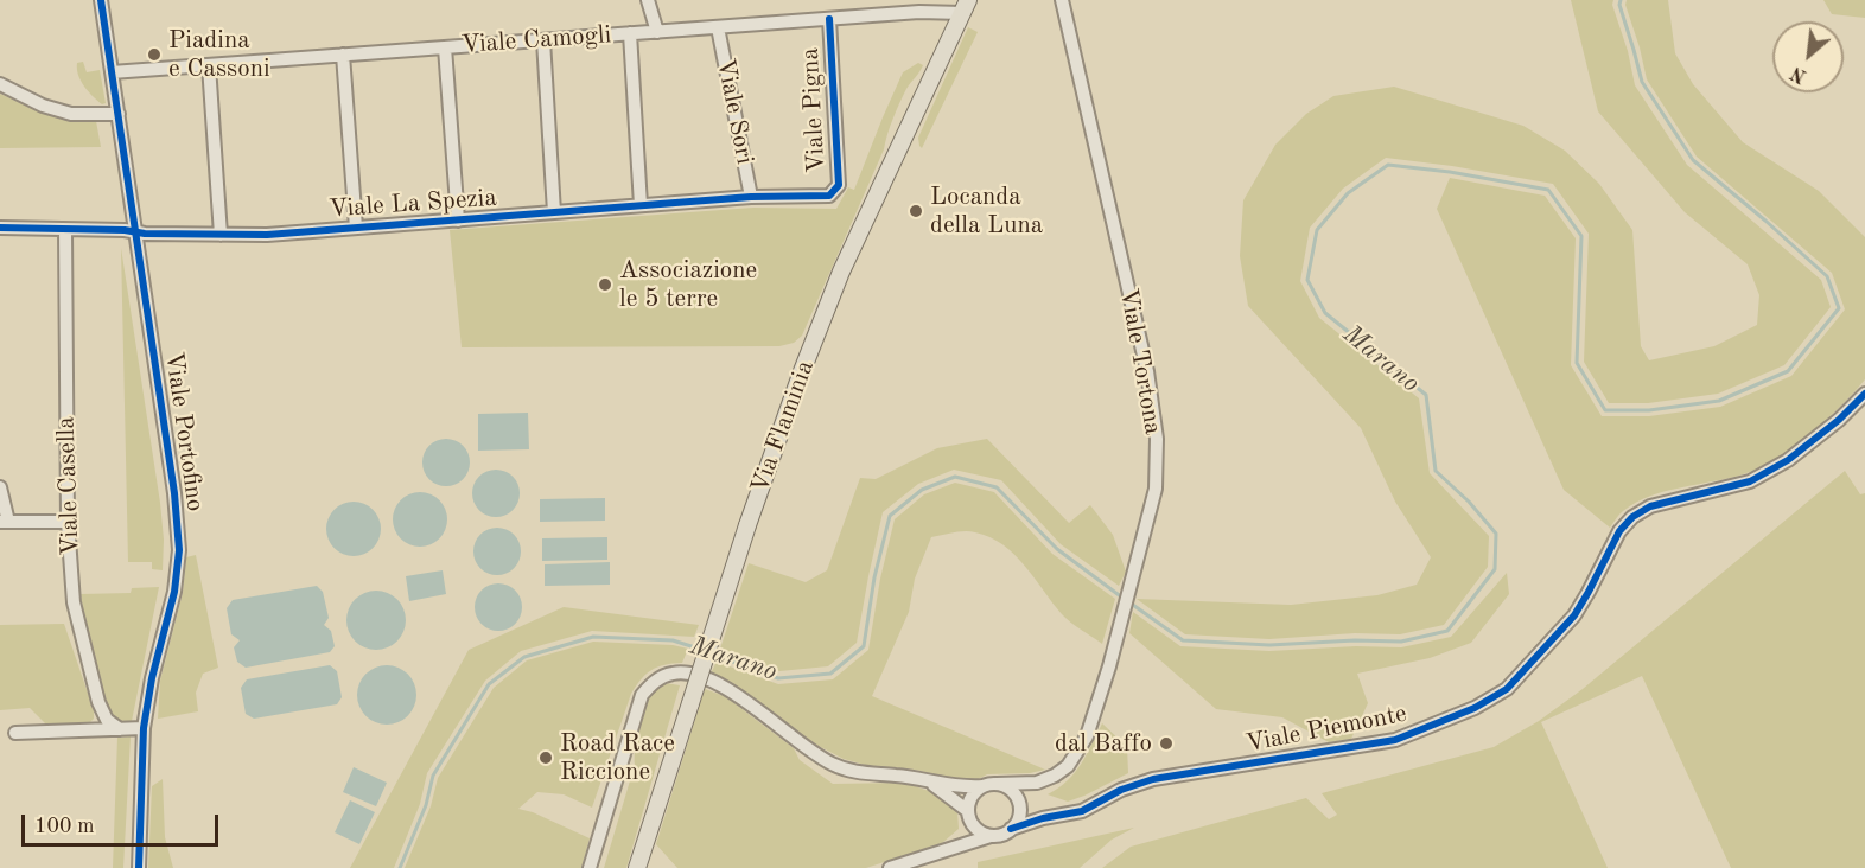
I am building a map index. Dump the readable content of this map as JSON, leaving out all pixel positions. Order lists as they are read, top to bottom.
{
  "streets": {
    "main road": ["Via Flaminia"],
    "street": [
      "Viale Camogli",
      "Viale Pigna",
      "Viale Sori",
      "Viale La Spezia",
      "Viale Tortona",
      "Viale Portofino",
      "Viale Casella",
      "Viale Piemonte"
    ]
  },
  "crossings": [
    ["Viale Camogli", "Viale Pigna"],
    ["Viale Camogli", "Viale Sori"],
    ["Viale Camogli", "Via Flaminia"],
    ["Viale Camogli", "Viale Portofino"],
    ["Viale Pigna", "Viale La Spezia"],
    ["Viale Sori", "Viale La Spezia"],
    ["Viale La Spezia", "Viale Portofino"],
    ["Viale La Spezia", "Viale Casella"],
    ["Viale Tortona", "Viale Piemonte"]
  ],
  "water": ["Marano"],
  "places": [
    "Piadina e Cassoni",
    "Locanda della Luna",
    "Associazione le 5 terre",
    "dal Baffo",
    "Road Race Riccione"
  ],
  "scale_bar": "100 m",
  "north": "bottom left"
}
